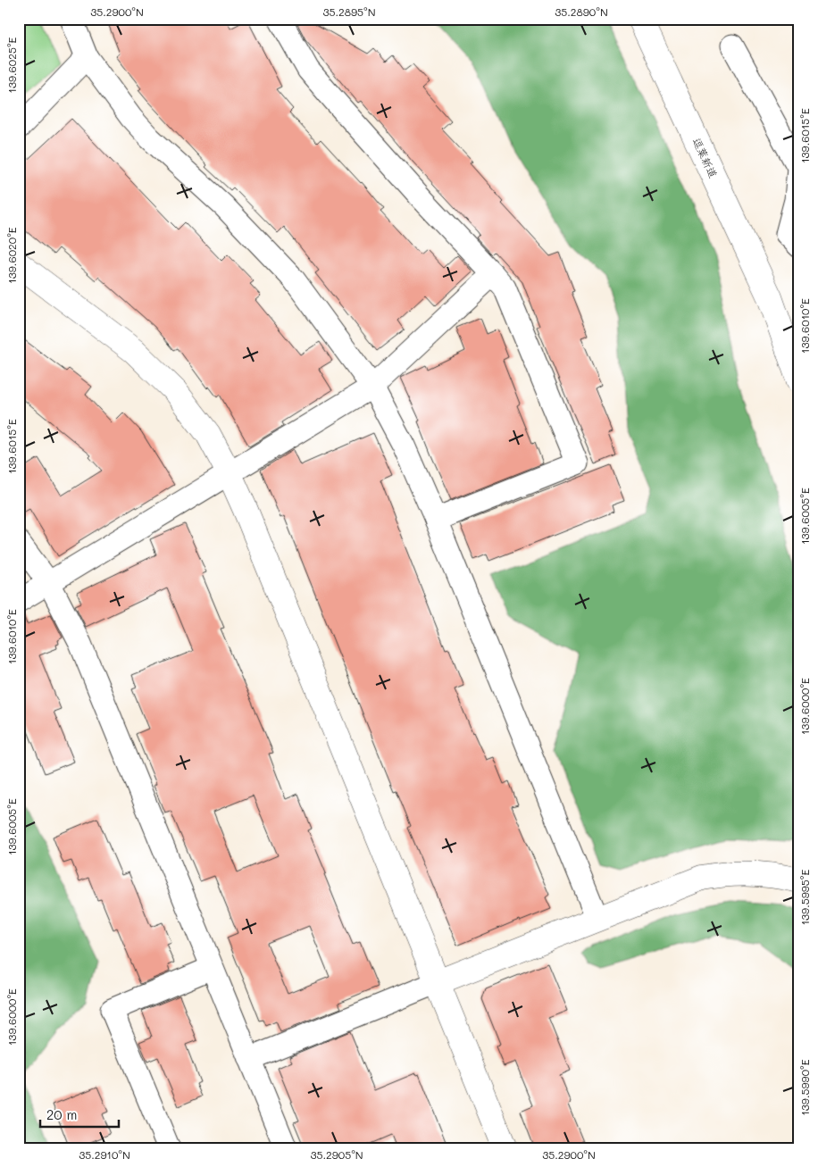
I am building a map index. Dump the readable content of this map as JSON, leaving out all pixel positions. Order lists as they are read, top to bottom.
{
  "streets": {
    "street": ["逗葉新道"]
  },
  "scale_bar": "20 m",
  "coordinates": [
    "35.2900°N",
    "35.2895°N",
    "35.2890°N",
    "139.6025°E",
    "139.6015°E",
    "139.6020°E",
    "139.6010°E",
    "139.6005°E",
    "139.6000°E",
    "139.5995°E",
    "139.5990°E",
    "35.2910°N",
    "35.2905°N"
  ]
}
